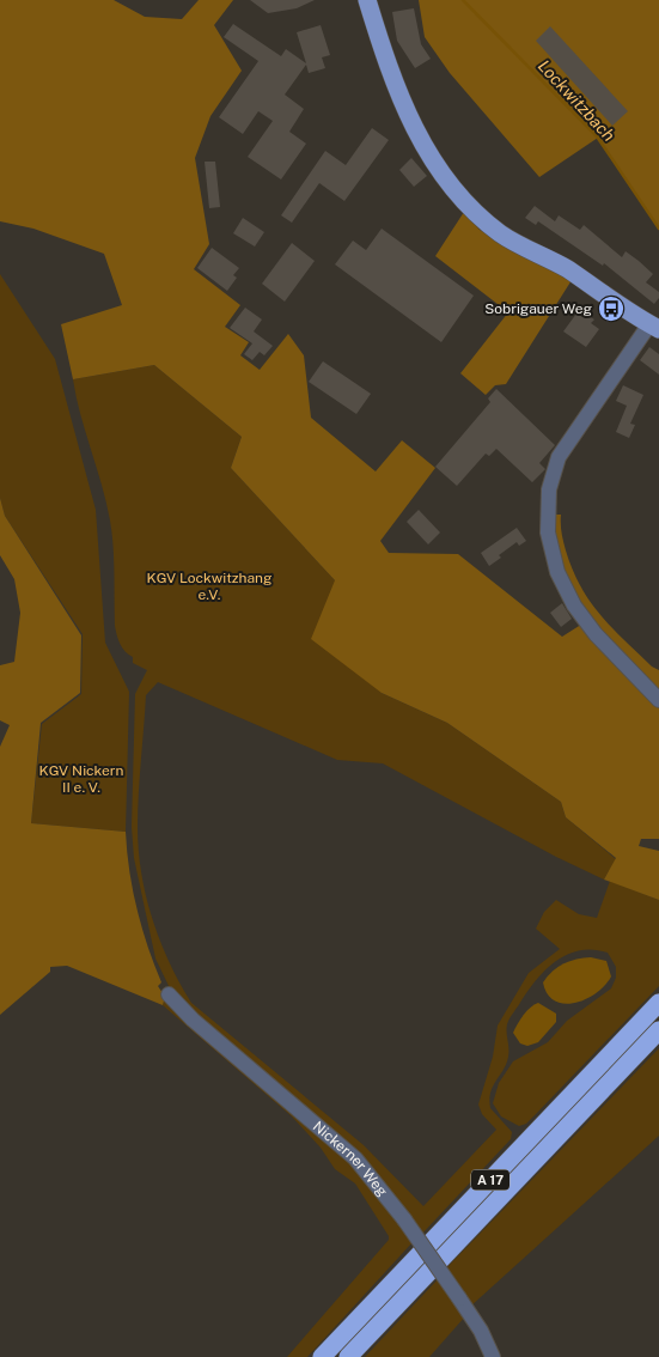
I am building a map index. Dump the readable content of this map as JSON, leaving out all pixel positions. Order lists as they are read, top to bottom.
{
  "streets": {
    "highway": ["A 17"],
    "street": ["Nickerner Weg"]
  },
  "water": ["Lockwitzbach"],
  "parks": ["KGV Lockwitzhang e.V.", "KGV Nickern II e. V."],
  "places": {
    "bus stop": ["Sobrigauer Weg"]
  }
}
